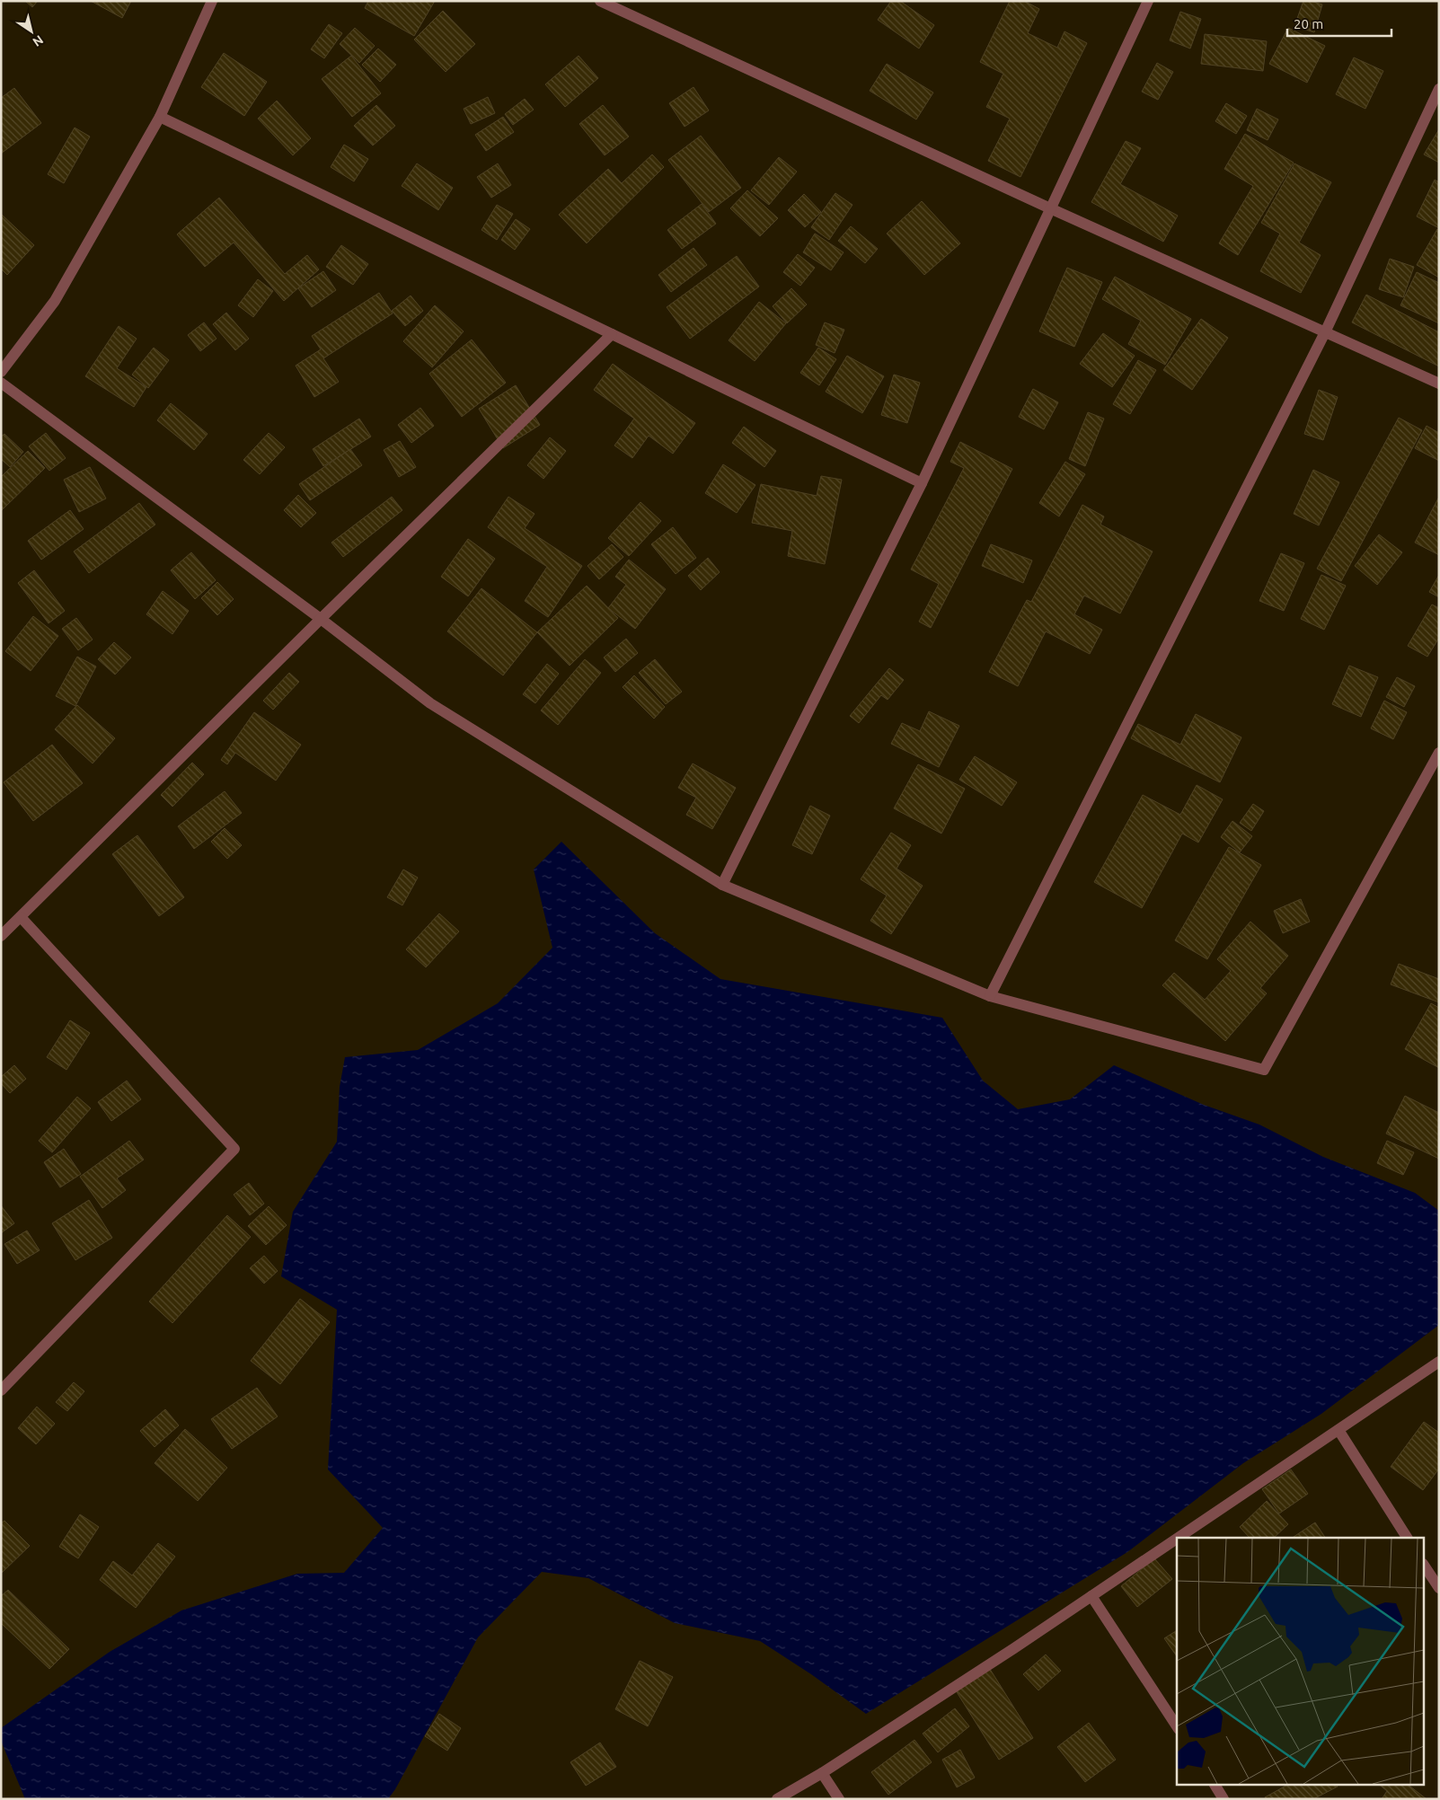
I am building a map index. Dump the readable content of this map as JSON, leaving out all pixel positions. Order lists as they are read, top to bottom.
{
  "scale_bar": "20 m",
  "north": "bottom right"
}
